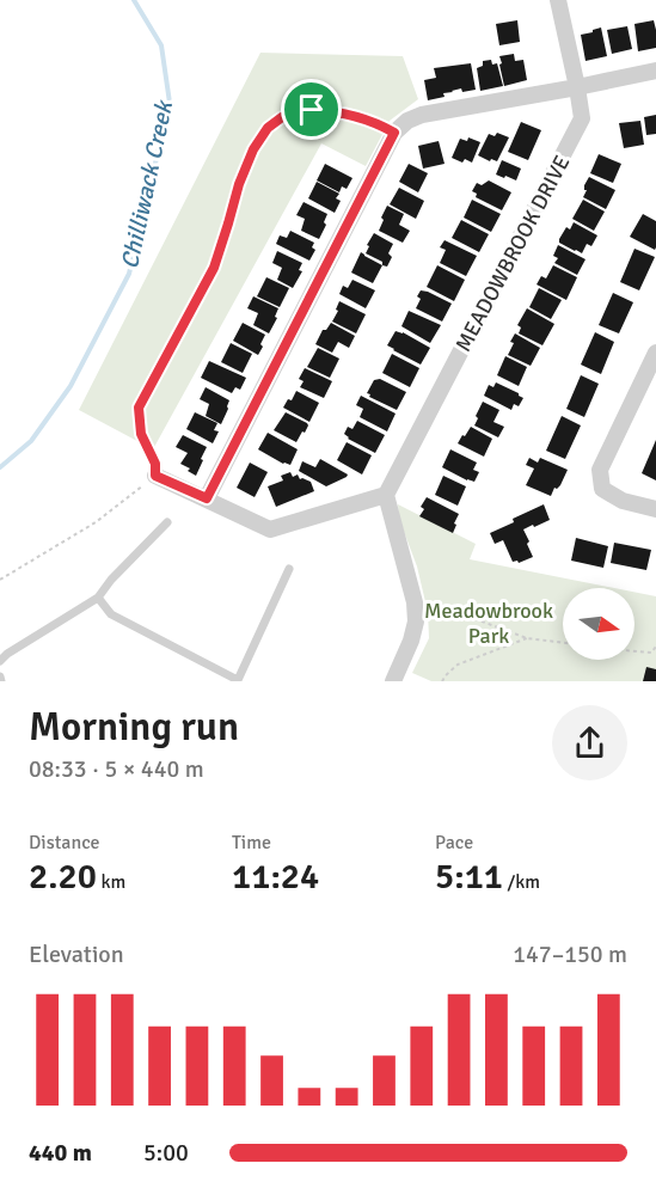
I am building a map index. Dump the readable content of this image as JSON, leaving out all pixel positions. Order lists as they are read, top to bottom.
{
  "streets": {
    "street": ["MEADOWBROOK DRIVE"]
  },
  "water": ["Chilliwack Creek"],
  "parks": ["Meadowbrook Park"],
  "north": "right",
  "page": {
    "heading": ["Morning run", "08:33 · 5 × 440 m"],
    "stats": [
      ["Distance", "2.20 km"],
      ["Time", "11:24"],
      ["Pace", "5:11 /km"]
    ],
    "chart": ["Elevation", "147–150 m"],
    "list": [
      {
        "name": "440 m",
        "note": "5:00"
      }
    ]
  }
}
